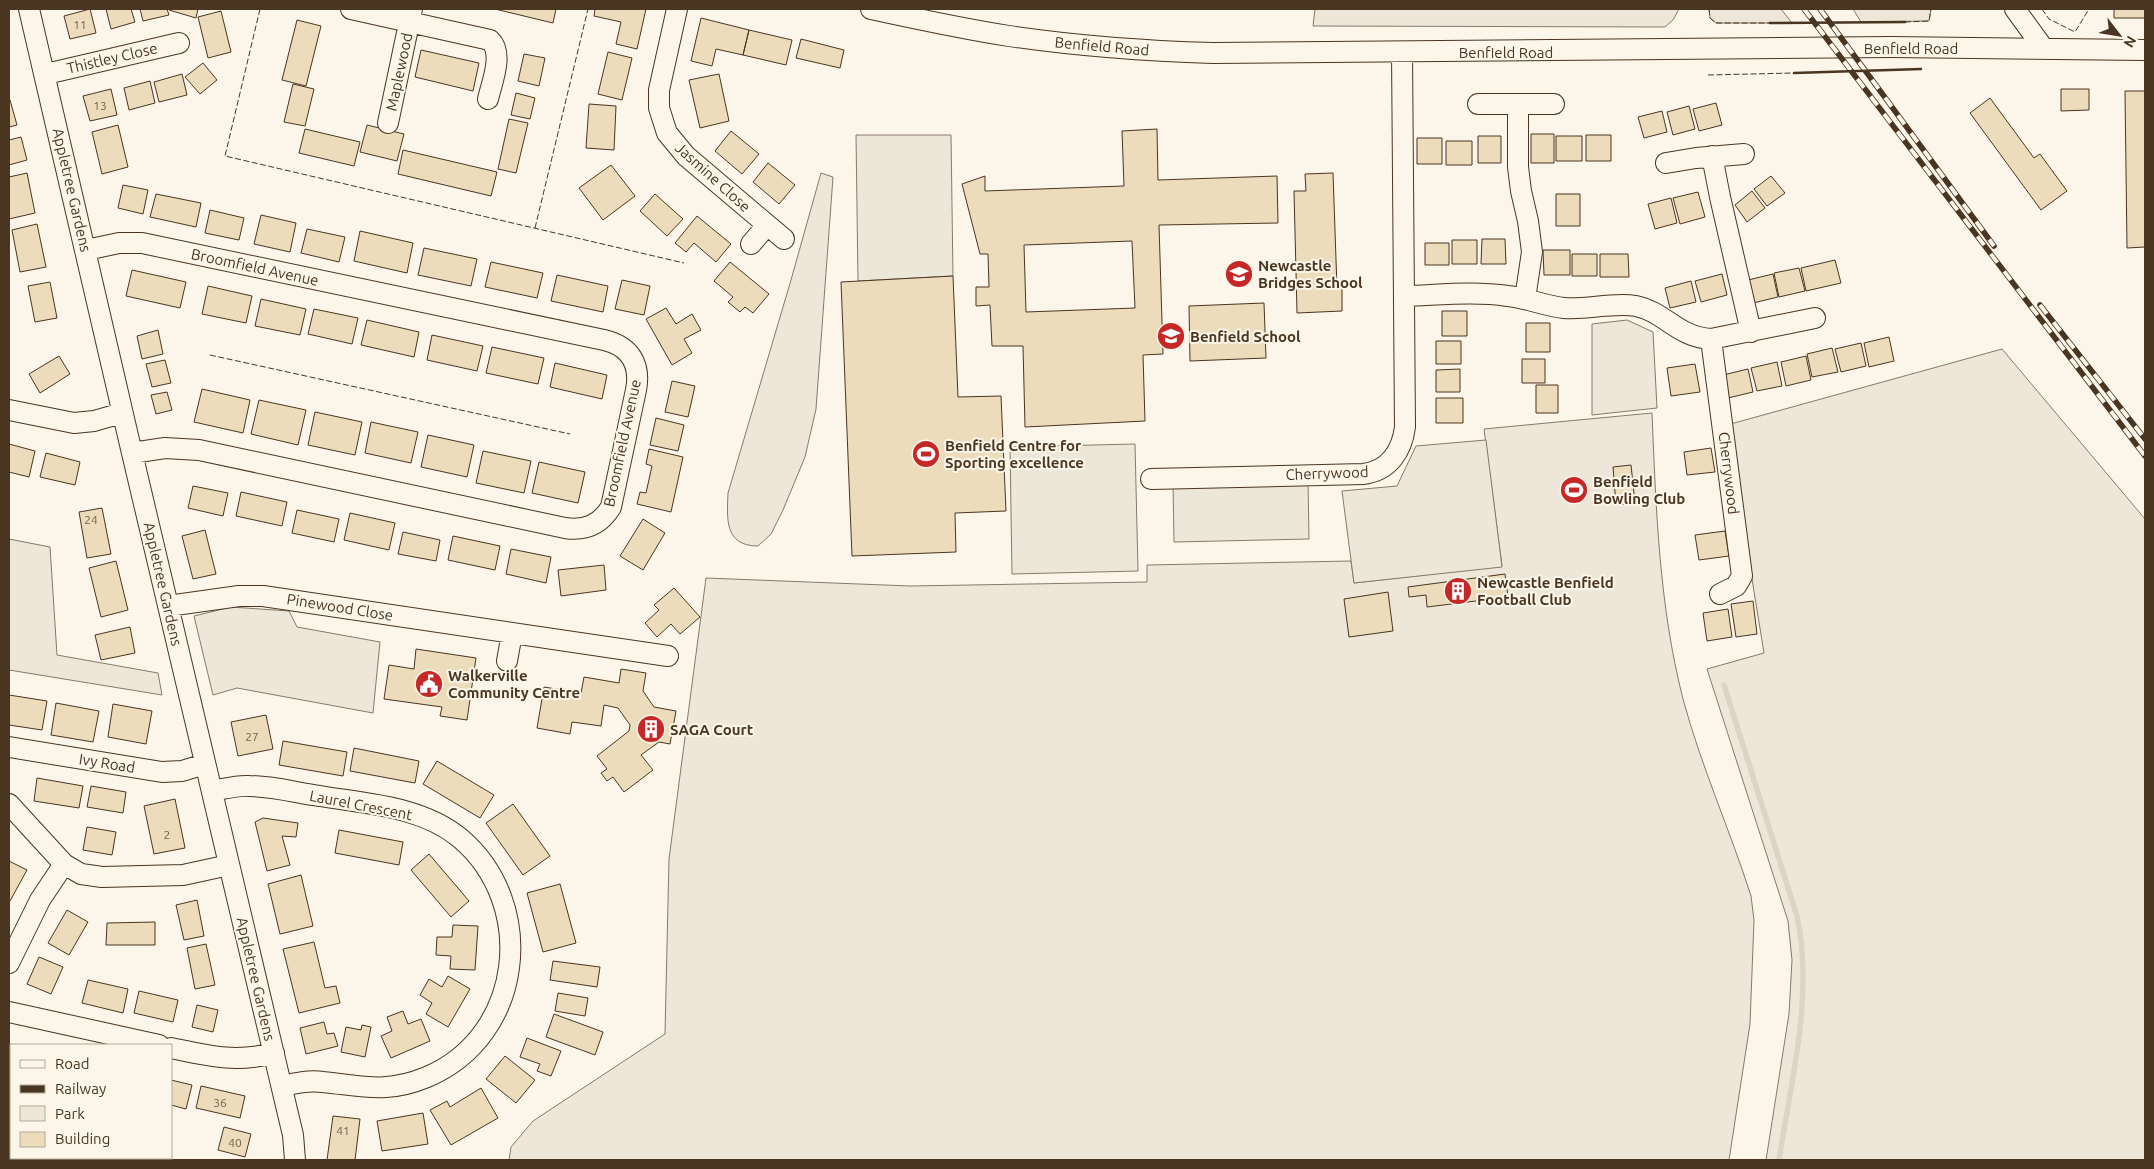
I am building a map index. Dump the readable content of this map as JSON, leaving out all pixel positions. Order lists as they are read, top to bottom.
{
  "streets": {
    "street": [
      "Benfield Road",
      "Thistley Close",
      "Maplewood",
      "Jasmine Close",
      "Appletree Gardens",
      "Broomfield Avenue",
      "Cherrywood",
      "Pinewood Close",
      "Ivy Road",
      "Laurel Crescent"
    ]
  },
  "crossings": [
    ["Benfield Road", "Cherrywood"],
    ["Thistley Close", "Appletree Gardens"],
    ["Appletree Gardens", "Broomfield Avenue"],
    ["Appletree Gardens", "Pinewood Close"],
    ["Appletree Gardens", "Ivy Road"],
    ["Appletree Gardens", "Laurel Crescent"]
  ],
  "places": {
    "school or university": ["Newcastle Bridges School", "Benfield School"],
    "sports": ["Benfield Centre for Sporting excellence", "Benfield Bowling Club"],
    "building": ["Newcastle Benfield Football Club", "SAGA Court"],
    "public building": ["Walkerville Community Centre"]
  },
  "house_numbers": [
    "11",
    "13",
    "24",
    "27",
    "2",
    "36",
    "41",
    "40"
  ],
  "legend": [
    "Road",
    "Railway",
    "Park",
    "Building"
  ],
  "north": "bottom right"
}
